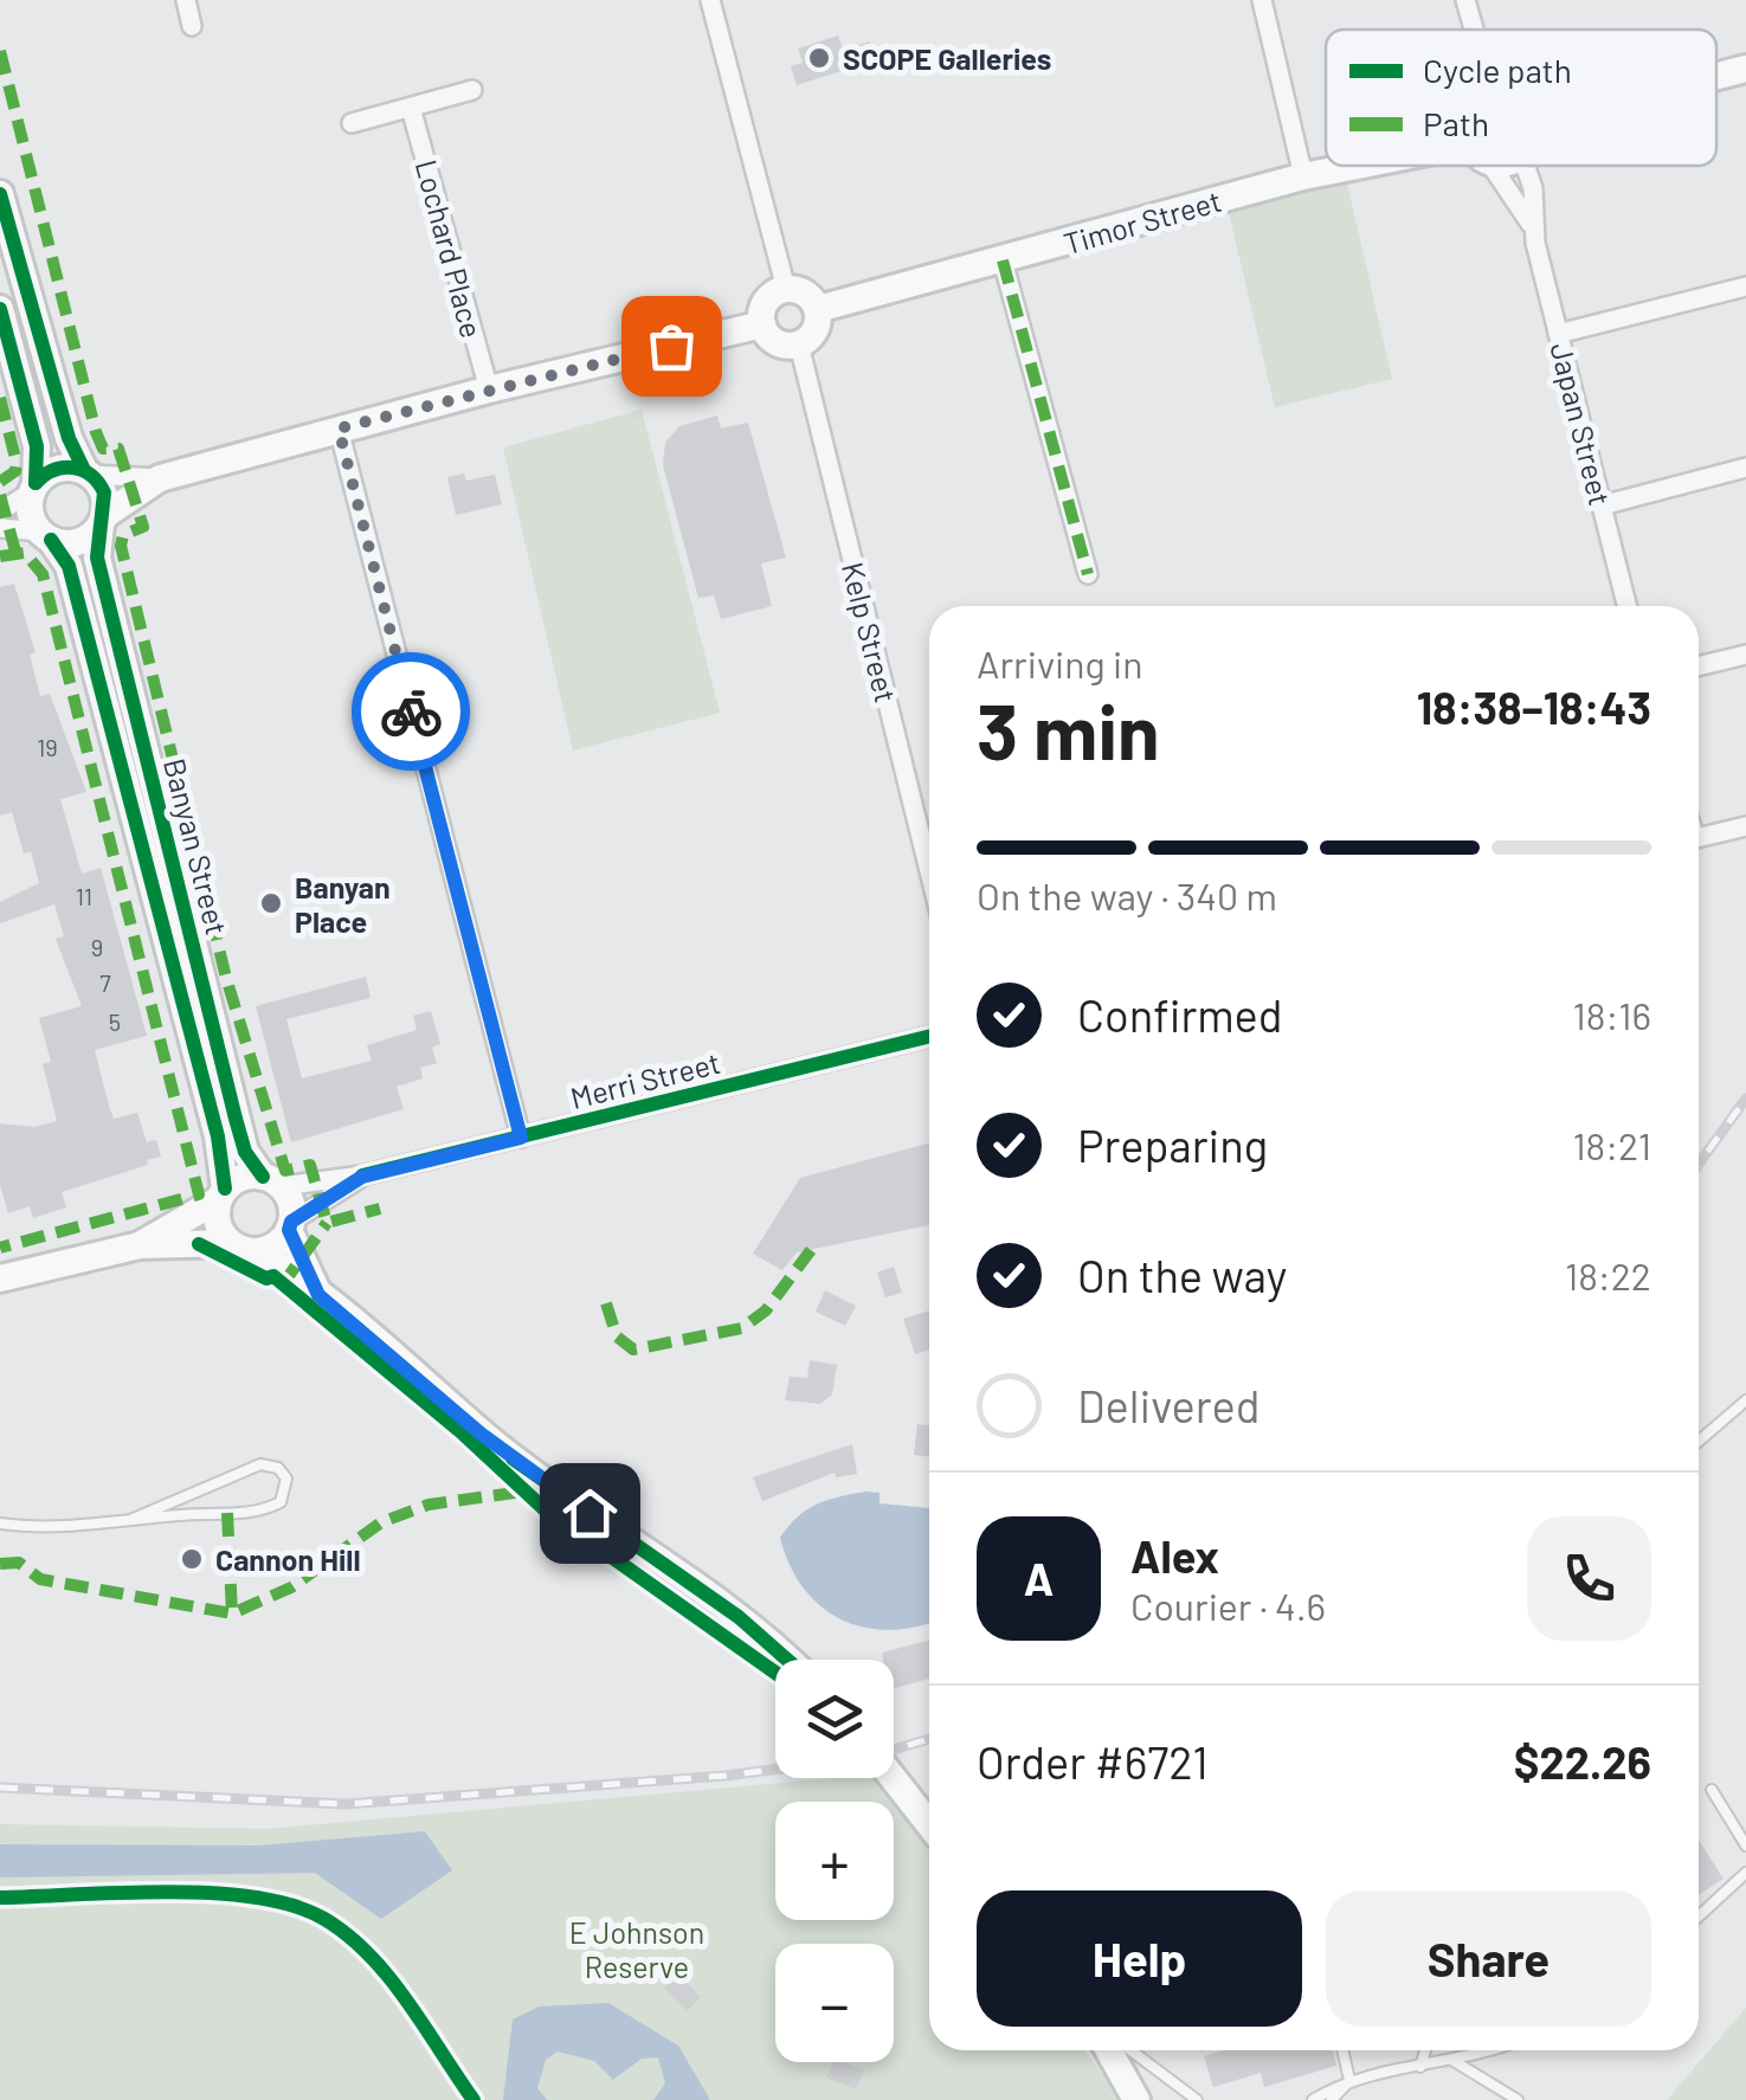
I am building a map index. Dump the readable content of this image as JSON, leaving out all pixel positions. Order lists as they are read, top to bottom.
{
  "streets": {
    "street": [
      "Timor Street",
      "Lochard Place",
      "Japan Street",
      "Kelp Street",
      "Banyan Street",
      "Merri Street"
    ]
  },
  "crossings": [
    ["Timor Street", "Kelp Street"],
    ["Banyan Street", "Merri Street"]
  ],
  "parks": ["E Johnson Reserve"],
  "places": ["SCOPE Galleries", "Banyan Place", "Cannon Hill"],
  "house_numbers": [
    "19",
    "11",
    "9",
    "7",
    "5"
  ],
  "legend": ["Cycle path", "Path"],
  "page": {
    "heading": ["3 min", "Arriving in", "18:38–18:43"],
    "panel": [
      "Alex",
      "Courier · 4.6",
      "Order #6721",
      "$22.26"
    ],
    "bar": "On the way · 340 m",
    "list": [
      ["Confirmed", "18:16"],
      ["Preparing", "18:21"],
      ["On the way", "18:22"],
      "Delivered"
    ],
    "round": "A",
    "map_buttons": ["+", "−"],
    "buttons": ["Help", "Share"]
  }
}
